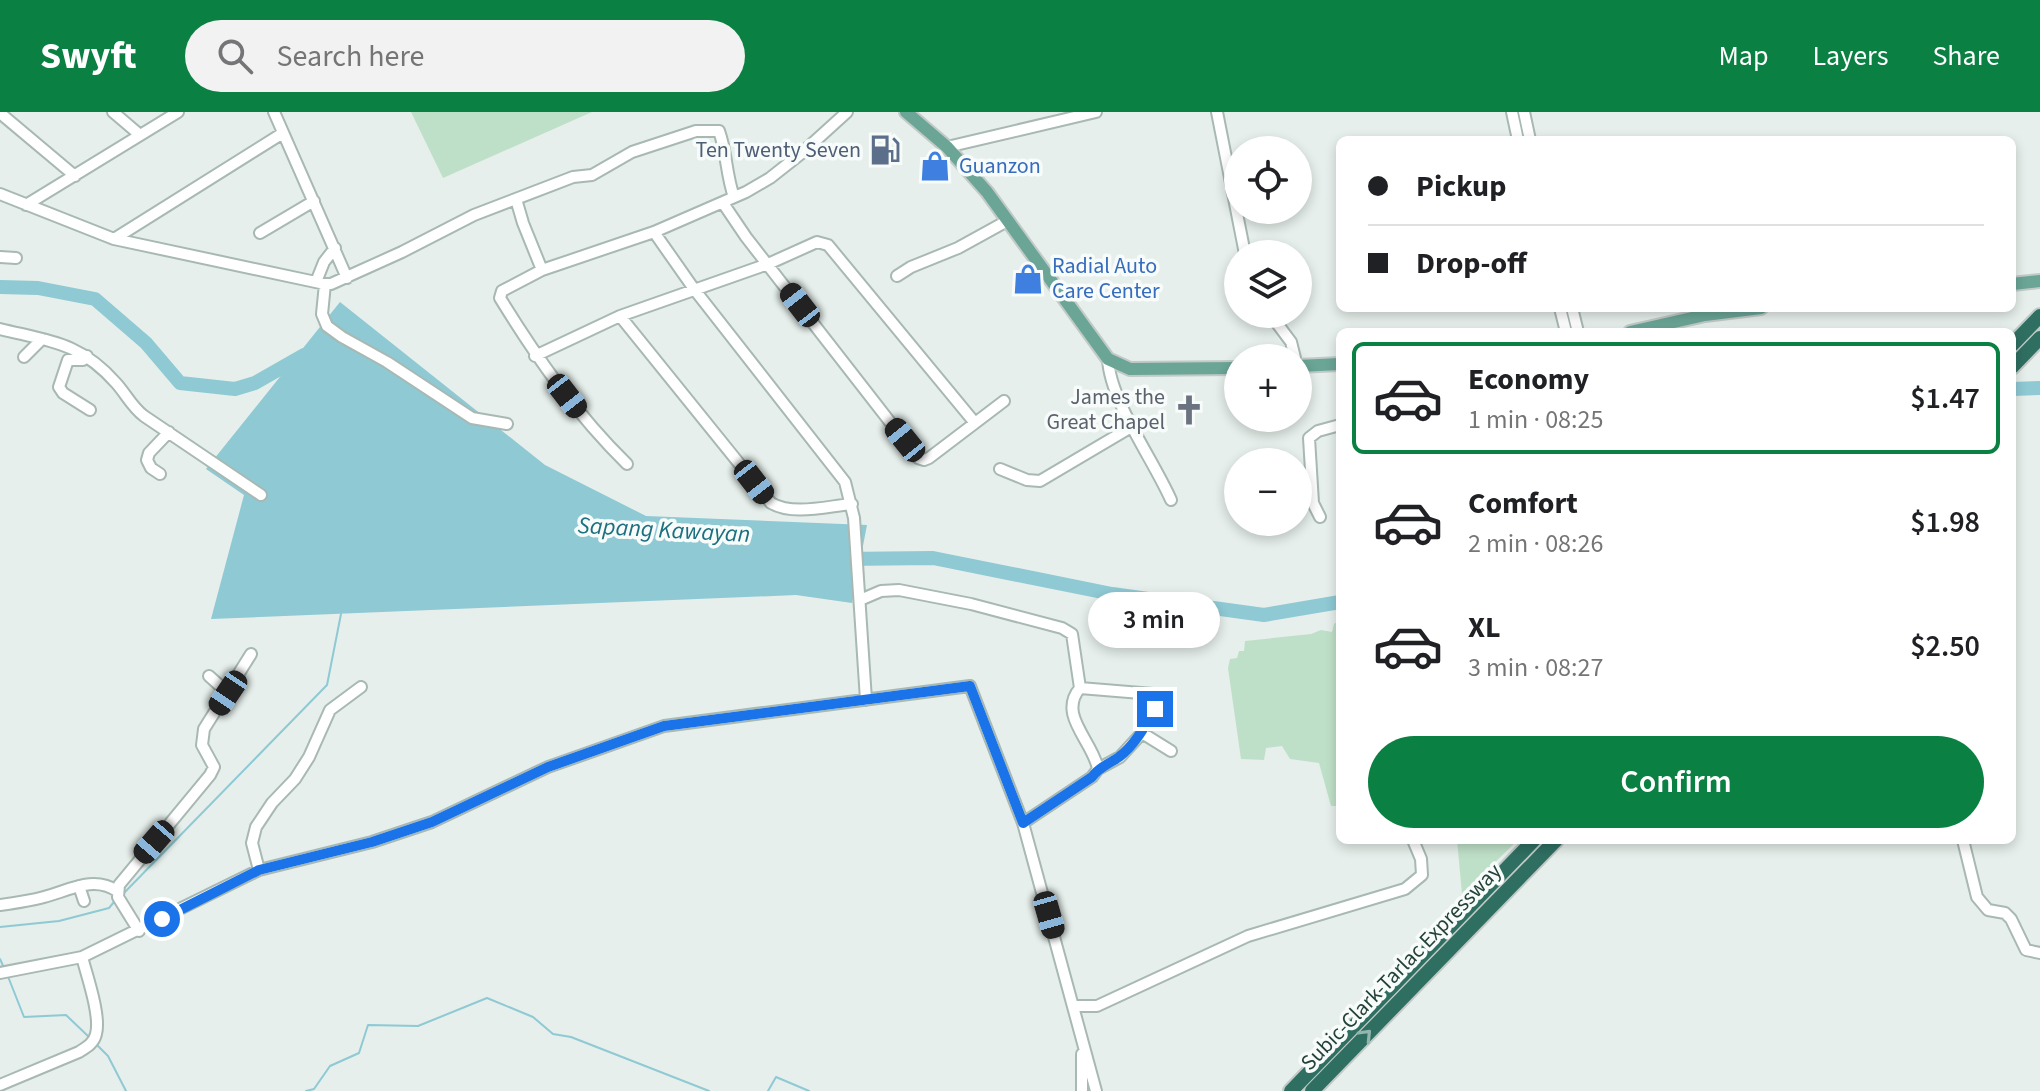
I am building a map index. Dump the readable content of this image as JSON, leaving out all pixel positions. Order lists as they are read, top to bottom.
{
  "streets": {
    "highway": ["Subic-Clark-Tarlac Expressway"]
  },
  "water": ["Sapang Kawayan"],
  "places": {
    "fuel station": ["Ten Twenty Seven"],
    "shop": ["Guanzon", "Radial Auto Care Center"],
    "church": ["James the Great Chapel"]
  },
  "page": {
    "header": "Swyft",
    "search": "Search here",
    "nav": ["Map", "Layers", "Share"],
    "map_buttons": ["+", "−"],
    "banner": ["Pickup", "Drop-off"],
    "list": [
      {
        "name": "Economy",
        "note": "1 min · 08:25",
        "value": "$1.47"
      },
      {
        "name": "Comfort",
        "note": "2 min · 08:26",
        "value": "$1.98"
      },
      {
        "name": "XL",
        "note": "3 min · 08:27",
        "value": "$2.50"
      }
    ],
    "bubble": "3 min",
    "buttons": "Confirm"
  }
}
